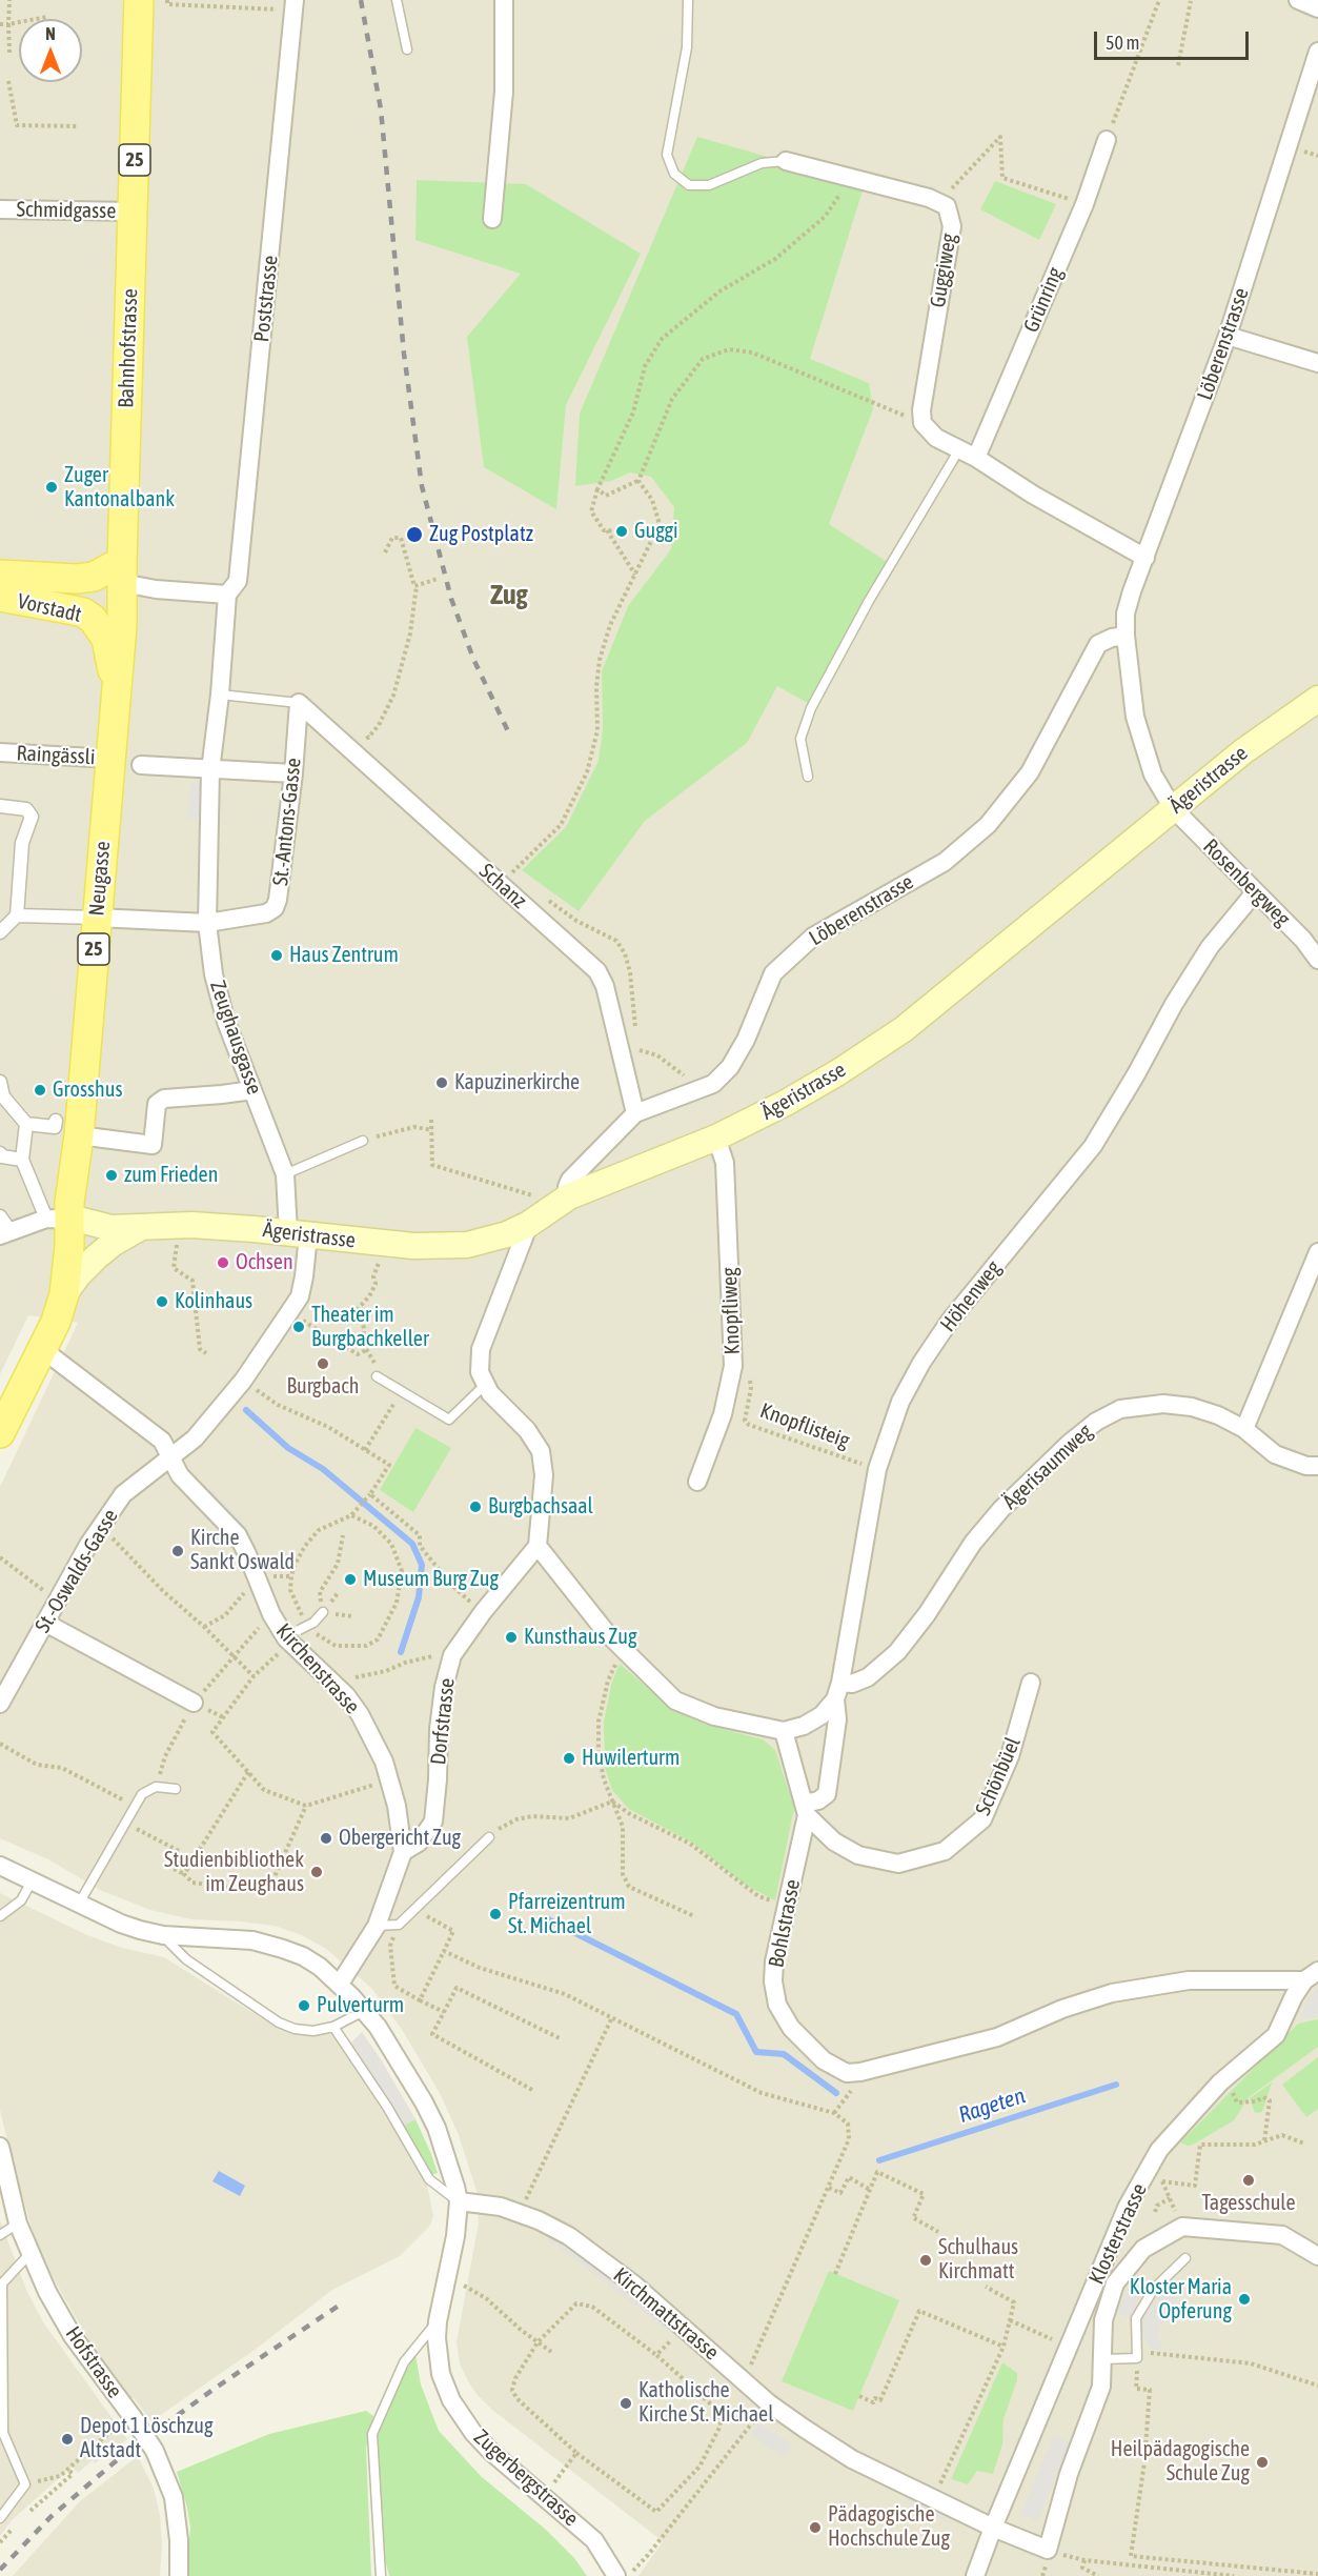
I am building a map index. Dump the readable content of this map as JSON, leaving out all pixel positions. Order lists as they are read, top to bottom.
{
  "streets": {
    "main road": [
      "25",
      "Bahnhofstrasse",
      "Vorstadt",
      "Ägeristrasse",
      "Neugasse"
    ],
    "street": [
      "Schmidgasse",
      "Guggiweg",
      "Poststrasse",
      "Grünring",
      "Löberenstrasse",
      "Raingässli",
      "St.-Antons-Gasse",
      "Rosenbergweg",
      "Schanz",
      "Zeughausgasse",
      "Höhenweg",
      "Knopfliweg",
      "Ägerisaumweg",
      "St.-Oswalds-Gasse",
      "Kirchenstrasse",
      "Dorfstrasse",
      "Schönbüel",
      "Bohlstrasse",
      "Klosterstrasse",
      "Kirchmattstrasse",
      "Hofstrasse",
      "Zugerbergstrasse"
    ],
    "path": ["Knopflisteig"]
  },
  "crossings": [
    ["25", "Ägeristrasse"],
    ["25", "Neugasse"],
    ["25", "Kirchenstrasse"],
    ["Schmidgasse", "Bahnhofstrasse"],
    ["Poststrasse", "Zeughausgasse"],
    ["Löberenstrasse", "Ägeristrasse"],
    ["Löberenstrasse", "Rosenbergweg"],
    ["Löberenstrasse", "Schanz"],
    ["Bahnhofstrasse", "Vorstadt"],
    ["Bahnhofstrasse", "Neugasse"],
    ["Vorstadt", "Neugasse"],
    ["Raingässli", "Neugasse"],
    ["Ägeristrasse", "Rosenbergweg"],
    ["Ägeristrasse", "Zeughausgasse"],
    ["Ägeristrasse", "Knopfliweg"],
    ["Ägeristrasse", "St.-Oswalds-Gasse"],
    ["St.-Antons-Gasse", "Schanz"],
    ["St.-Antons-Gasse", "Zeughausgasse"],
    ["Rosenbergweg", "Höhenweg"],
    ["Zeughausgasse", "St.-Oswalds-Gasse"],
    ["Höhenweg", "Ägerisaumweg"],
    ["St.-Oswalds-Gasse", "Kirchenstrasse"],
    ["Kirchenstrasse", "Dorfstrasse"],
    ["Kirchenstrasse", "Zugerbergstrasse"],
    ["Schönbüel", "Bohlstrasse"],
    ["Bohlstrasse", "Klosterstrasse"],
    ["Klosterstrasse", "Kirchmattstrasse"],
    ["Kirchmattstrasse", "Zugerbergstrasse"]
  ],
  "districts": ["Zug"],
  "water": ["Rageten"],
  "places": [
    "Zuger Kantonalbank",
    "Guggi",
    "Zug Postplatz",
    "Haus Zentrum",
    "Kapuzinerkirche",
    "Grosshus",
    "zum Frieden",
    "Ochsen",
    "Kolinhaus",
    "Theater im Burgbachkeller",
    "Burgbach",
    "Burgbachsaal",
    "Kirche Sankt Oswald",
    "Museum Burg Zug",
    "Kunsthaus Zug",
    "Huwilerturm",
    "Obergericht Zug",
    "Studienbibliothek im Zeughaus",
    "Pfarreizentrum St. Michael",
    "Pulverturm",
    "Tagesschule",
    "Schulhaus Kirchmatt",
    "Kloster Maria Opferung",
    "Katholische Kirche St. Michael",
    "Depot 1 Löschzug Altstadt",
    "Heilpädagogische Schule Zug",
    "Pädagogische Hochschule Zug"
  ],
  "scale_bar": "50 m",
  "north": "top"
}
